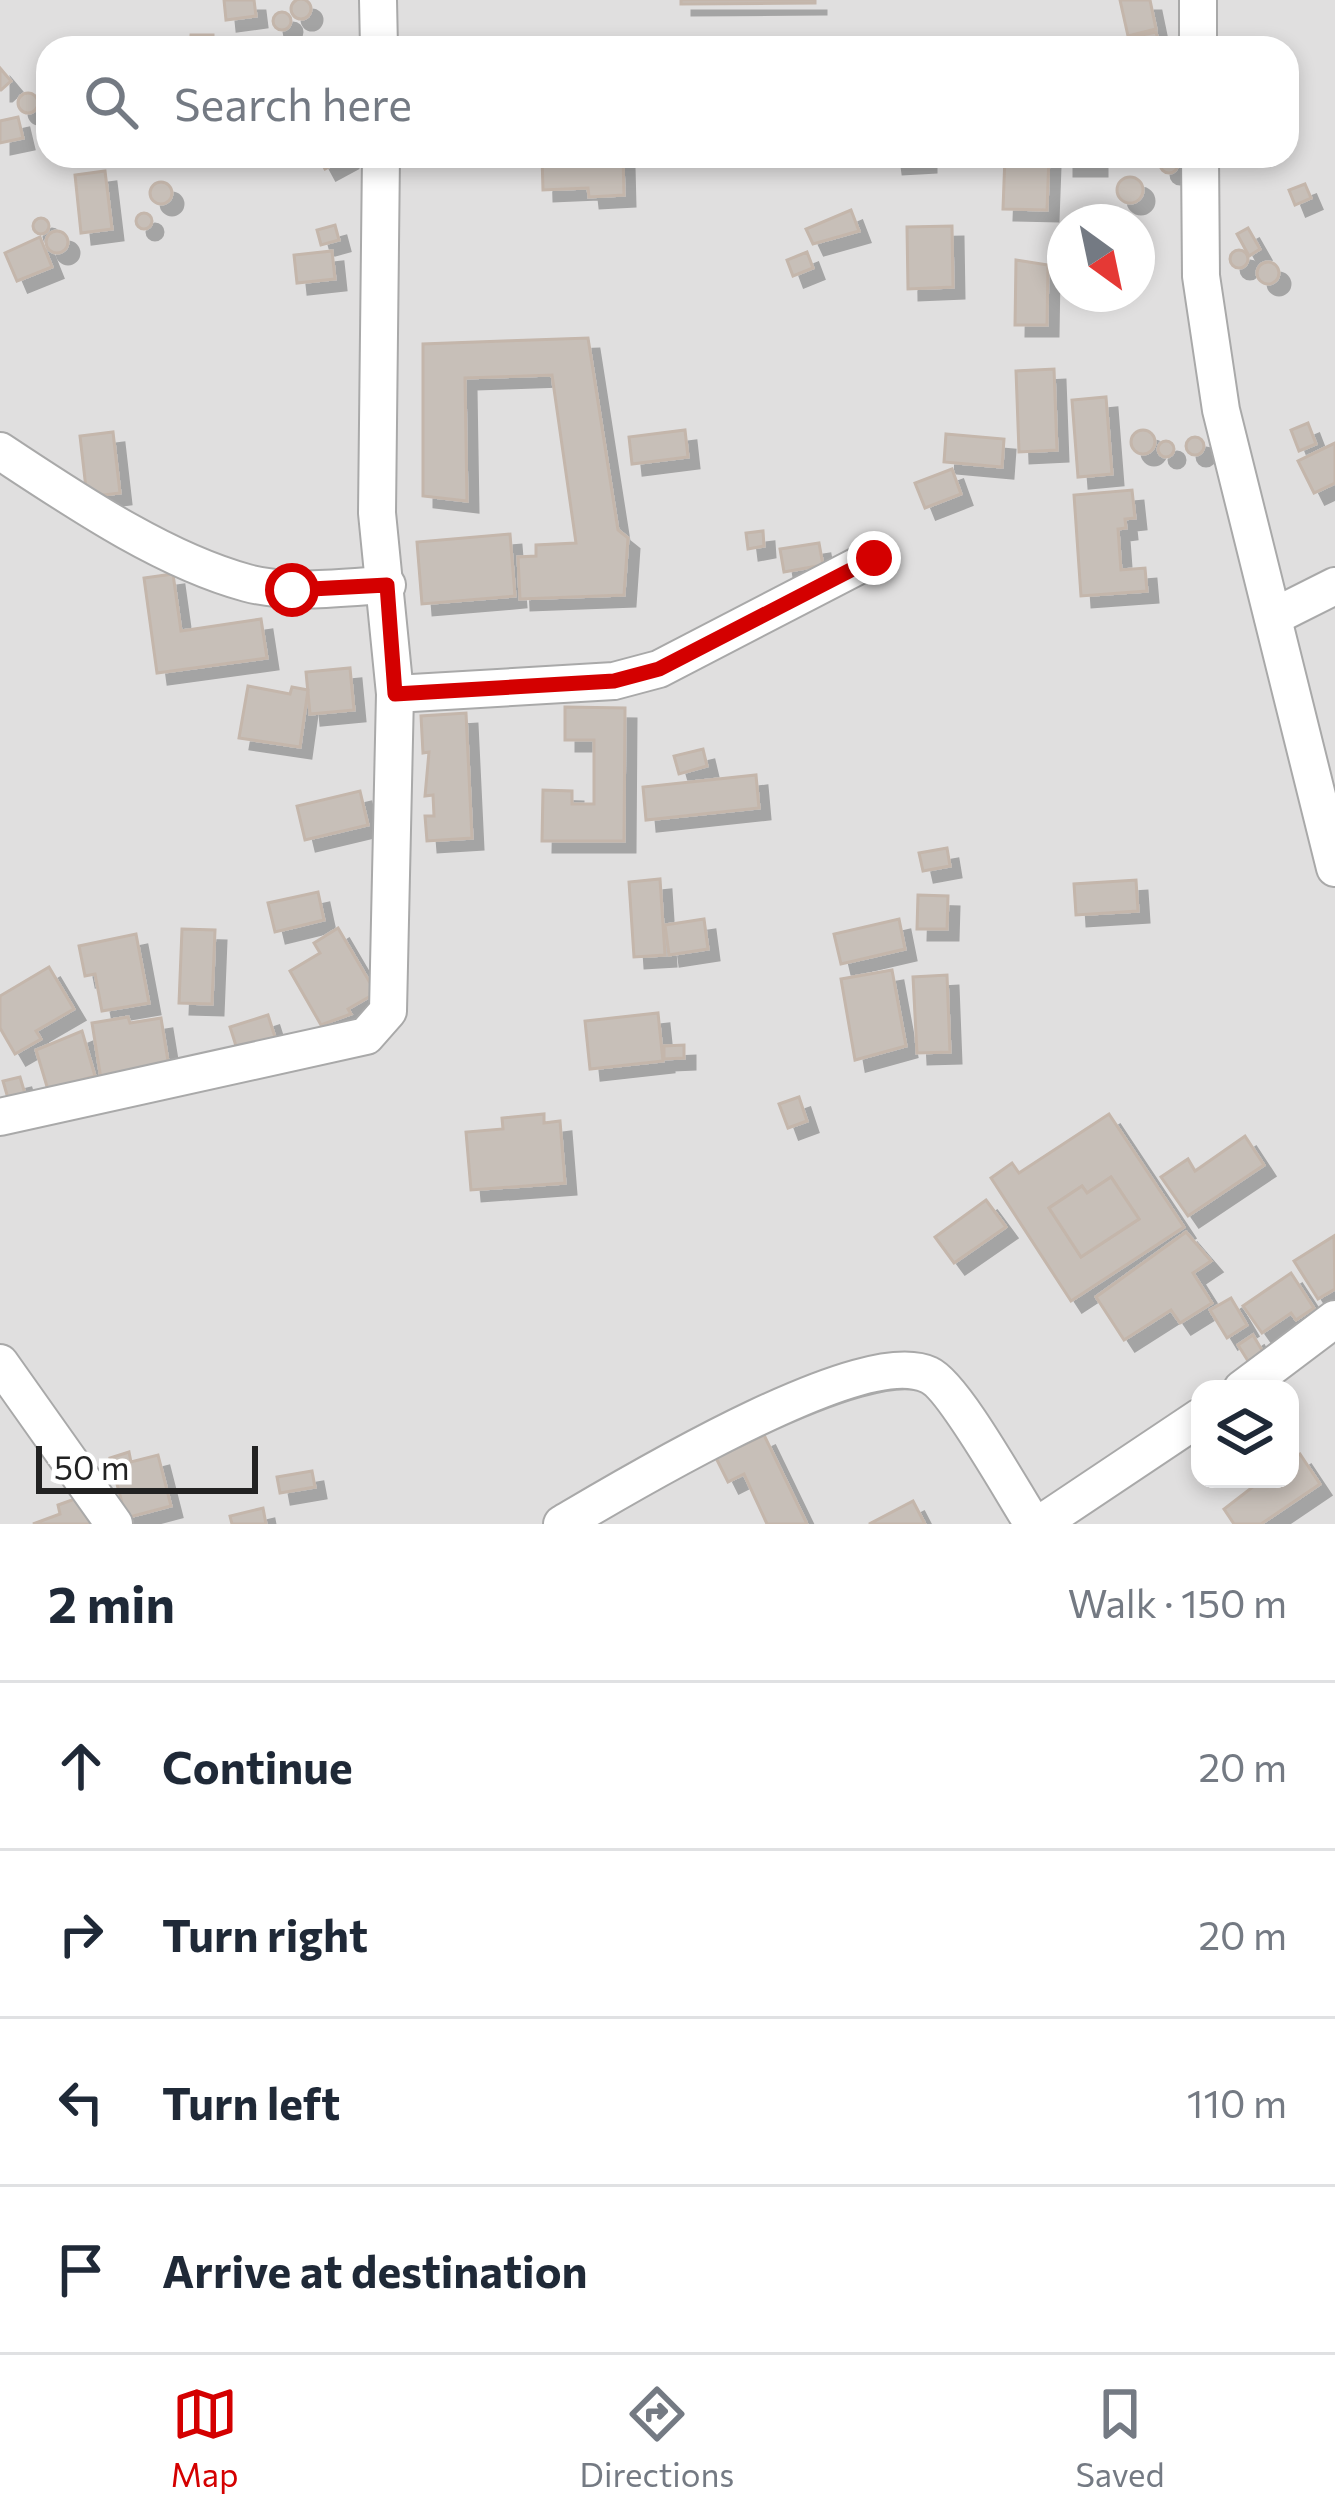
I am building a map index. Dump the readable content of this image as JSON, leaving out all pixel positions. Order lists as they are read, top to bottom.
{
  "scale_bar": "50 m",
  "north": "bottom right",
  "page": {
    "search": "Search here",
    "scale": "50 m",
    "heading": ["2 min", "Walk · 150 m"],
    "list": [
      ["Continue", "20 m"],
      ["Turn right", "20 m"],
      ["Turn left", "110 m"],
      "Arrive at destination"
    ],
    "nav": ["Map", "Directions", "Saved"]
  }
}
